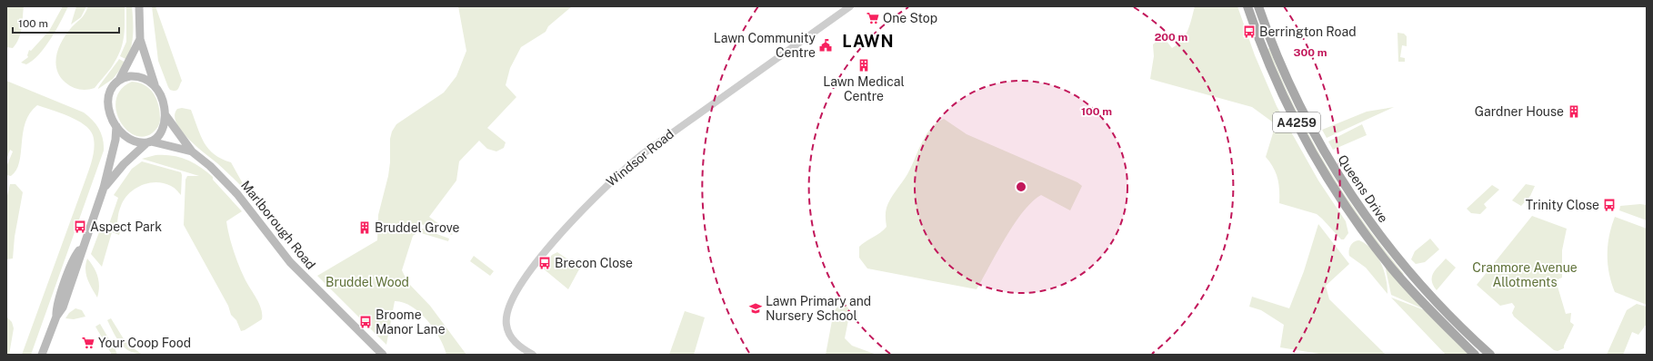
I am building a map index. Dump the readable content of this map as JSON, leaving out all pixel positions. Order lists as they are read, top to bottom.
{
  "streets": {
    "main road": ["A4259", "Queens Drive", "Marlborough Road"],
    "street": ["Windsor Road"]
  },
  "districts": ["LAWN"],
  "parks": ["Cranmore Avenue Allotments", "Bruddel Wood"],
  "places": {
    "supermarket": ["One Stop", "Your Coop Food"],
    "bus stop": [
      "Berrington Road",
      "Trinity Close",
      "Aspect Park",
      "Brecon Close",
      "Broome Manor Lane"
    ],
    "public building": ["Lawn Community Centre"],
    "building": ["Lawn Medical Centre", "Gardner House", "Bruddel Grove"],
    "school or university": ["Lawn Primary and Nursery School"]
  },
  "scale_bar": "100 m",
  "rings": ["200 m", "300 m", "100 m"]
}
